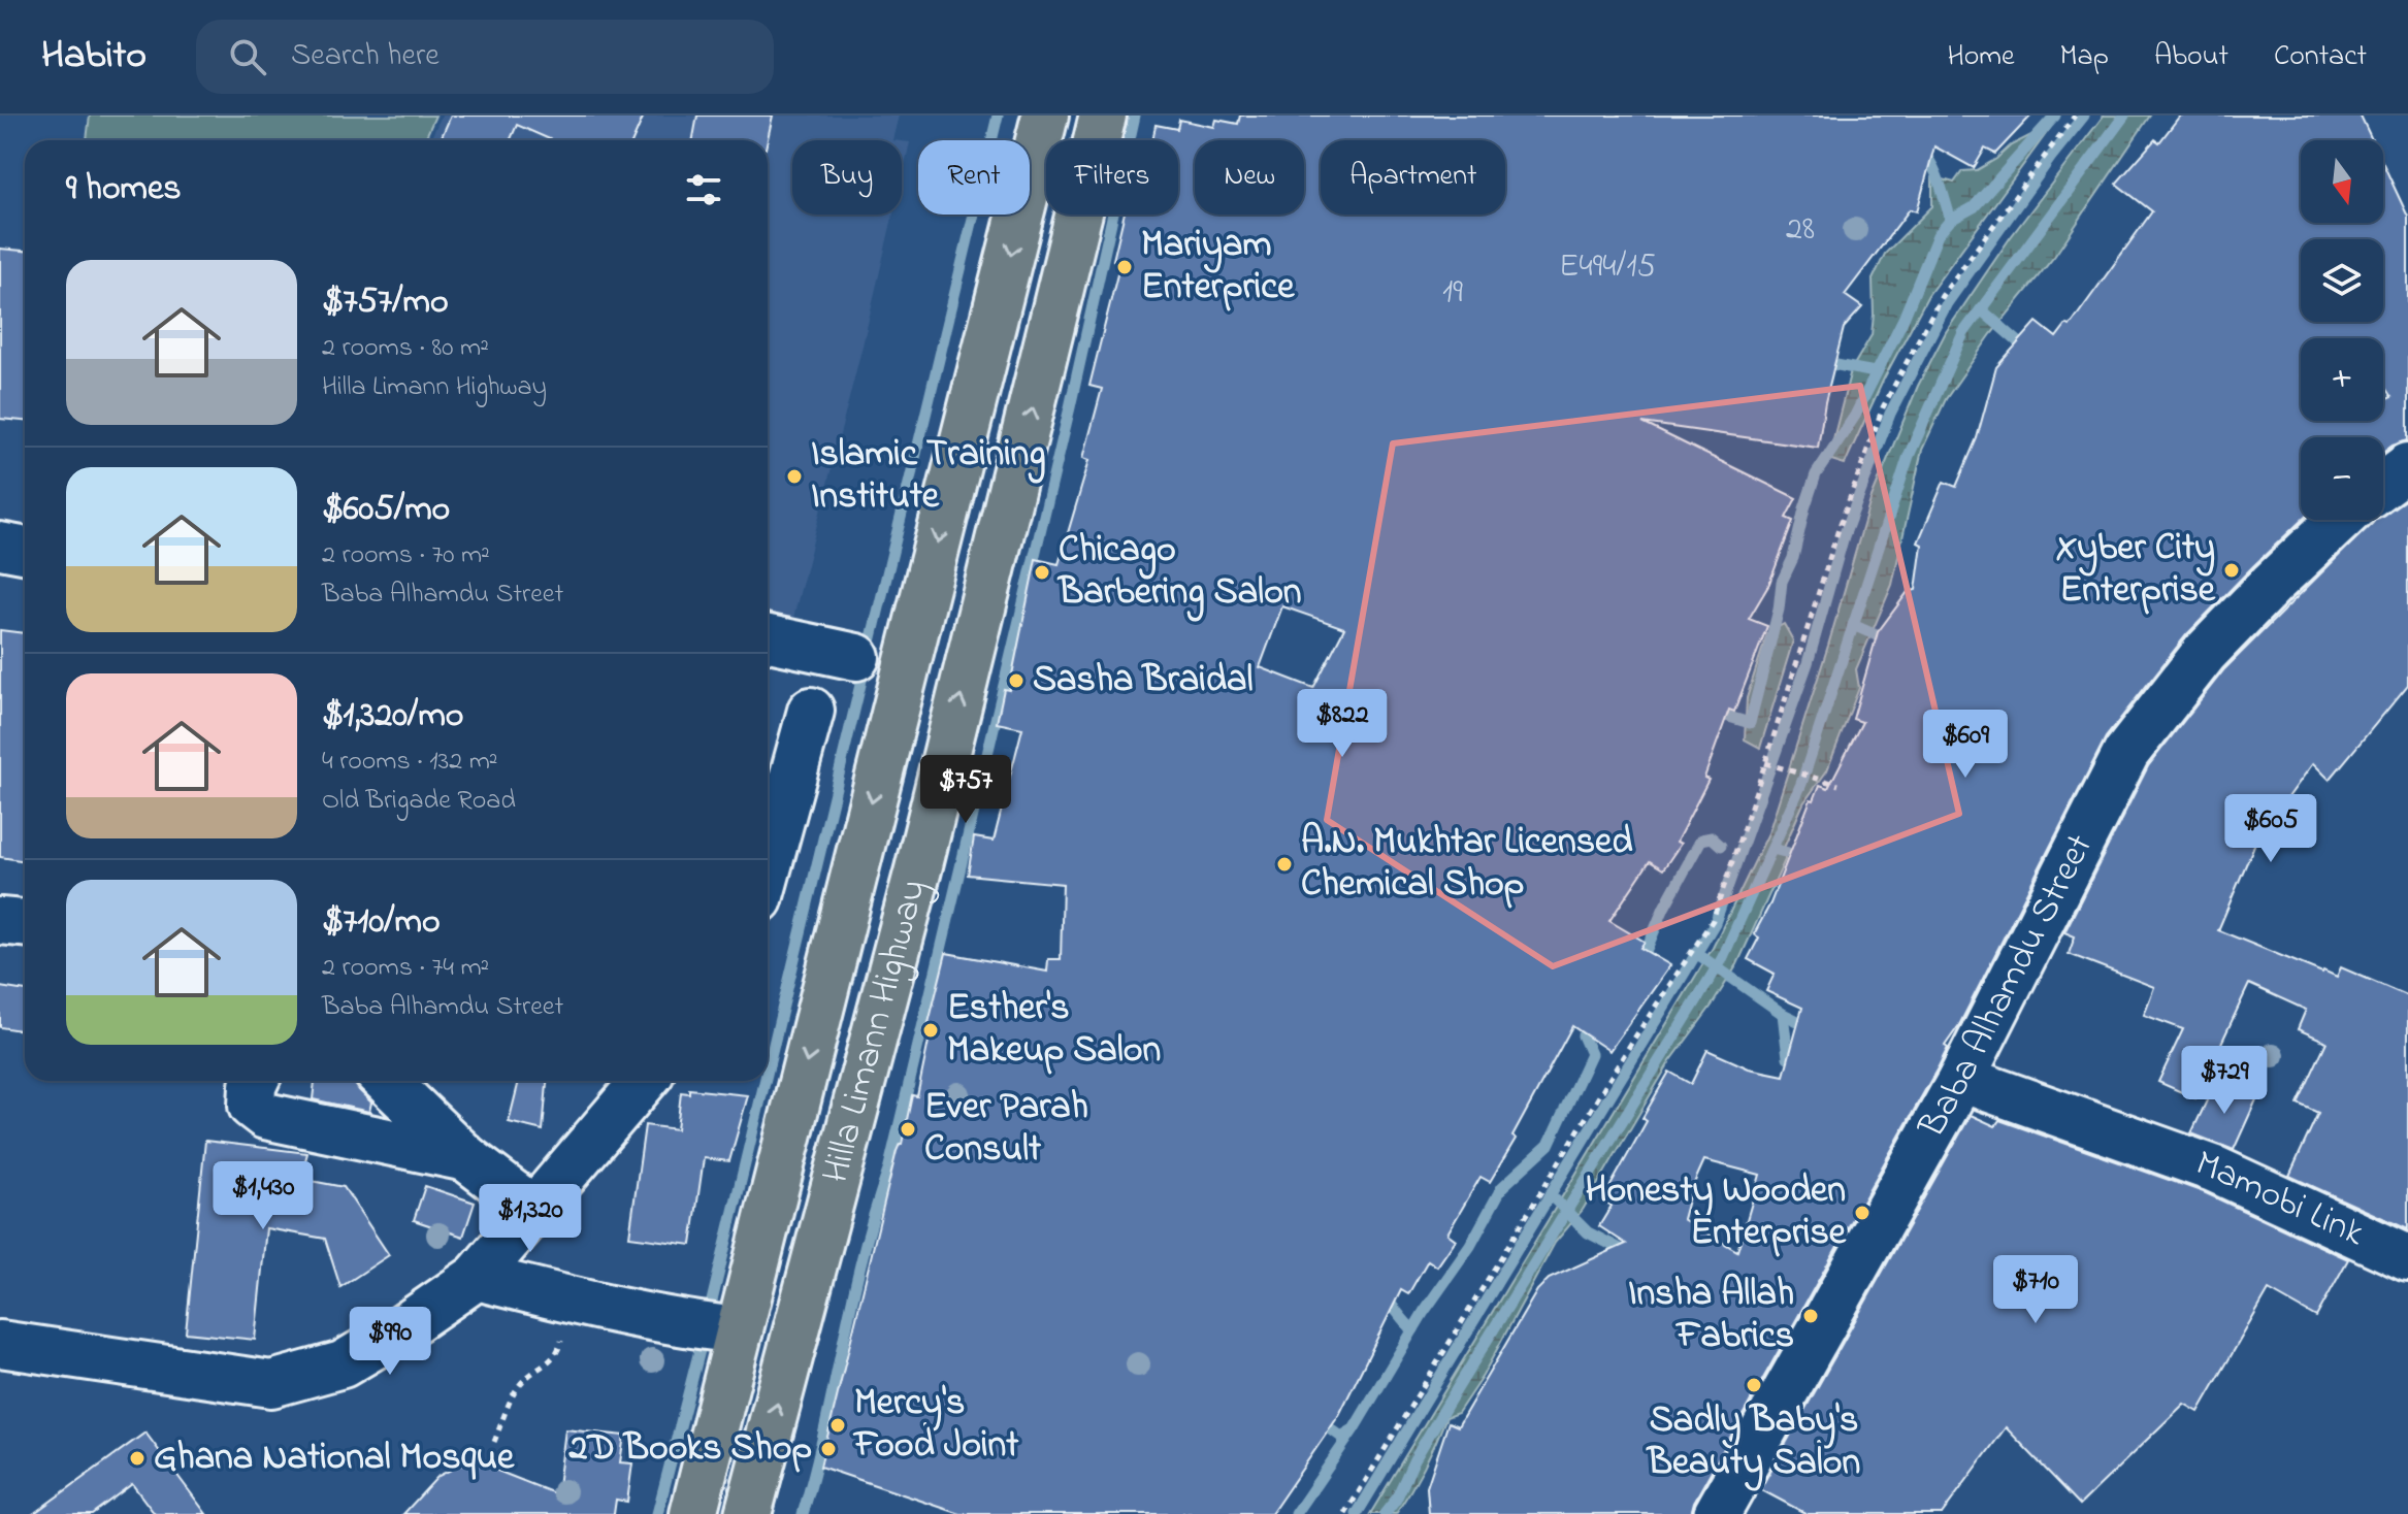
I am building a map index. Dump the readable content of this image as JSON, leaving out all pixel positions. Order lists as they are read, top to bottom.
{
  "streets": {
    "main road": ["Hilla Limann Highway"],
    "street": ["Baba Alhamdu Street", "Mamobi Link"]
  },
  "crossings": [
    ["Baba Alhamdu Street", "Mamobi Link"]
  ],
  "places": [
    "Mariyam Enterprice",
    "Islamic Training Institute",
    "Xyber City Enterprise",
    "Chicago Barbering Salon",
    "Sasha Braidal",
    "A.N. Mukhtar Licensed Chemical Shop",
    "Esther's Makeup Salon",
    "Ever Parah Consult",
    "Honesty Wooden Enterprise",
    "Insha Allah Fabrics",
    "Sadly Baby's Beauty Salon",
    "Mercy's Food Joint",
    "2D Books Shop",
    "Ghana National Mosque"
  ],
  "house_numbers": ["28", "E494/15", "19"],
  "north": "bottom",
  "page": {
    "header": "Habito",
    "search": "Search here",
    "nav": [
      "Home",
      "Map",
      "About",
      "Contact"
    ],
    "map_buttons": ["+", "−"],
    "chip": [
      "Buy",
      "Rent",
      "Filters",
      "New",
      "Apartment"
    ],
    "heading": "9 homes",
    "list": [
      {
        "name": "$757/mo",
        "note": "2 rooms · 80 m² · Hilla Limann Highway"
      },
      {
        "name": "$605/mo",
        "note": "2 rooms · 70 m² · Baba Alhamdu Street"
      },
      {
        "name": "$1,320/mo",
        "note": "4 rooms · 132 m² · Old Brigade Road"
      },
      {
        "name": "$710/mo",
        "note": "2 rooms · 74 m² · Baba Alhamdu Street"
      }
    ],
    "price": [
      "$822",
      "$609",
      "$757",
      "$605",
      "$729",
      "$1,430",
      "$1,320",
      "$710",
      "$990"
    ]
  }
}
